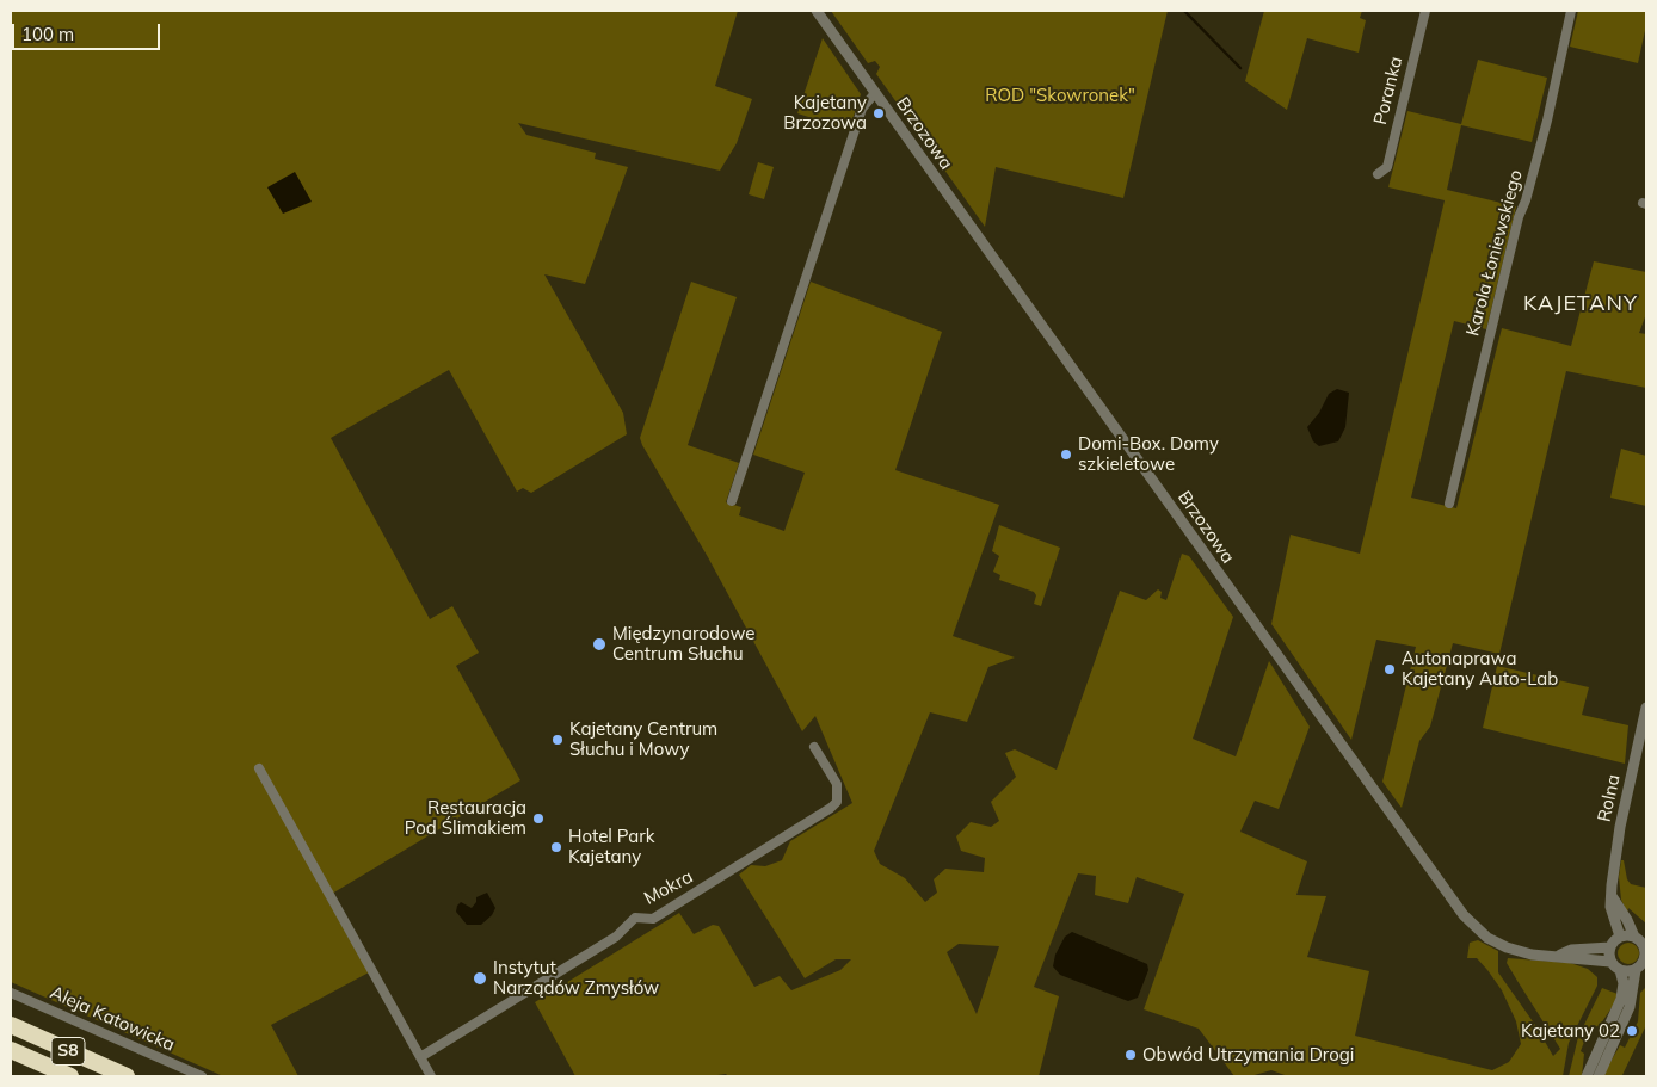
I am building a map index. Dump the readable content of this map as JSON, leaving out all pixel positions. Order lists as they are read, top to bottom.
{
  "streets": {
    "highway": ["S8"],
    "street": [
      "Poranka",
      "Brzozowa",
      "Karola Łoniewskiego",
      "Rolna",
      "Mokra",
      "Aleja Katowicka"
    ]
  },
  "crossings": [
    ["Brzozowa", "Rolna"]
  ],
  "districts": ["KAJETANY"],
  "parks": ["ROD \"Skowronek\""],
  "places": [
    "Kajetany Brzozowa",
    "Domi-Box. Domy szkieletowe",
    "Międzynarodowe Centrum Słuchu",
    "Autonaprawa Kajetany Auto-Lab",
    "Kajetany Centrum Słuchu i Mowy",
    "Restauracja Pod Ślimakiem",
    "Hotel Park Kajetany",
    "Instytut Narządów Zmysłów",
    "Kajetany 02",
    "Obwód Utrzymania Drogi"
  ],
  "scale_bar": "100 m"
}
